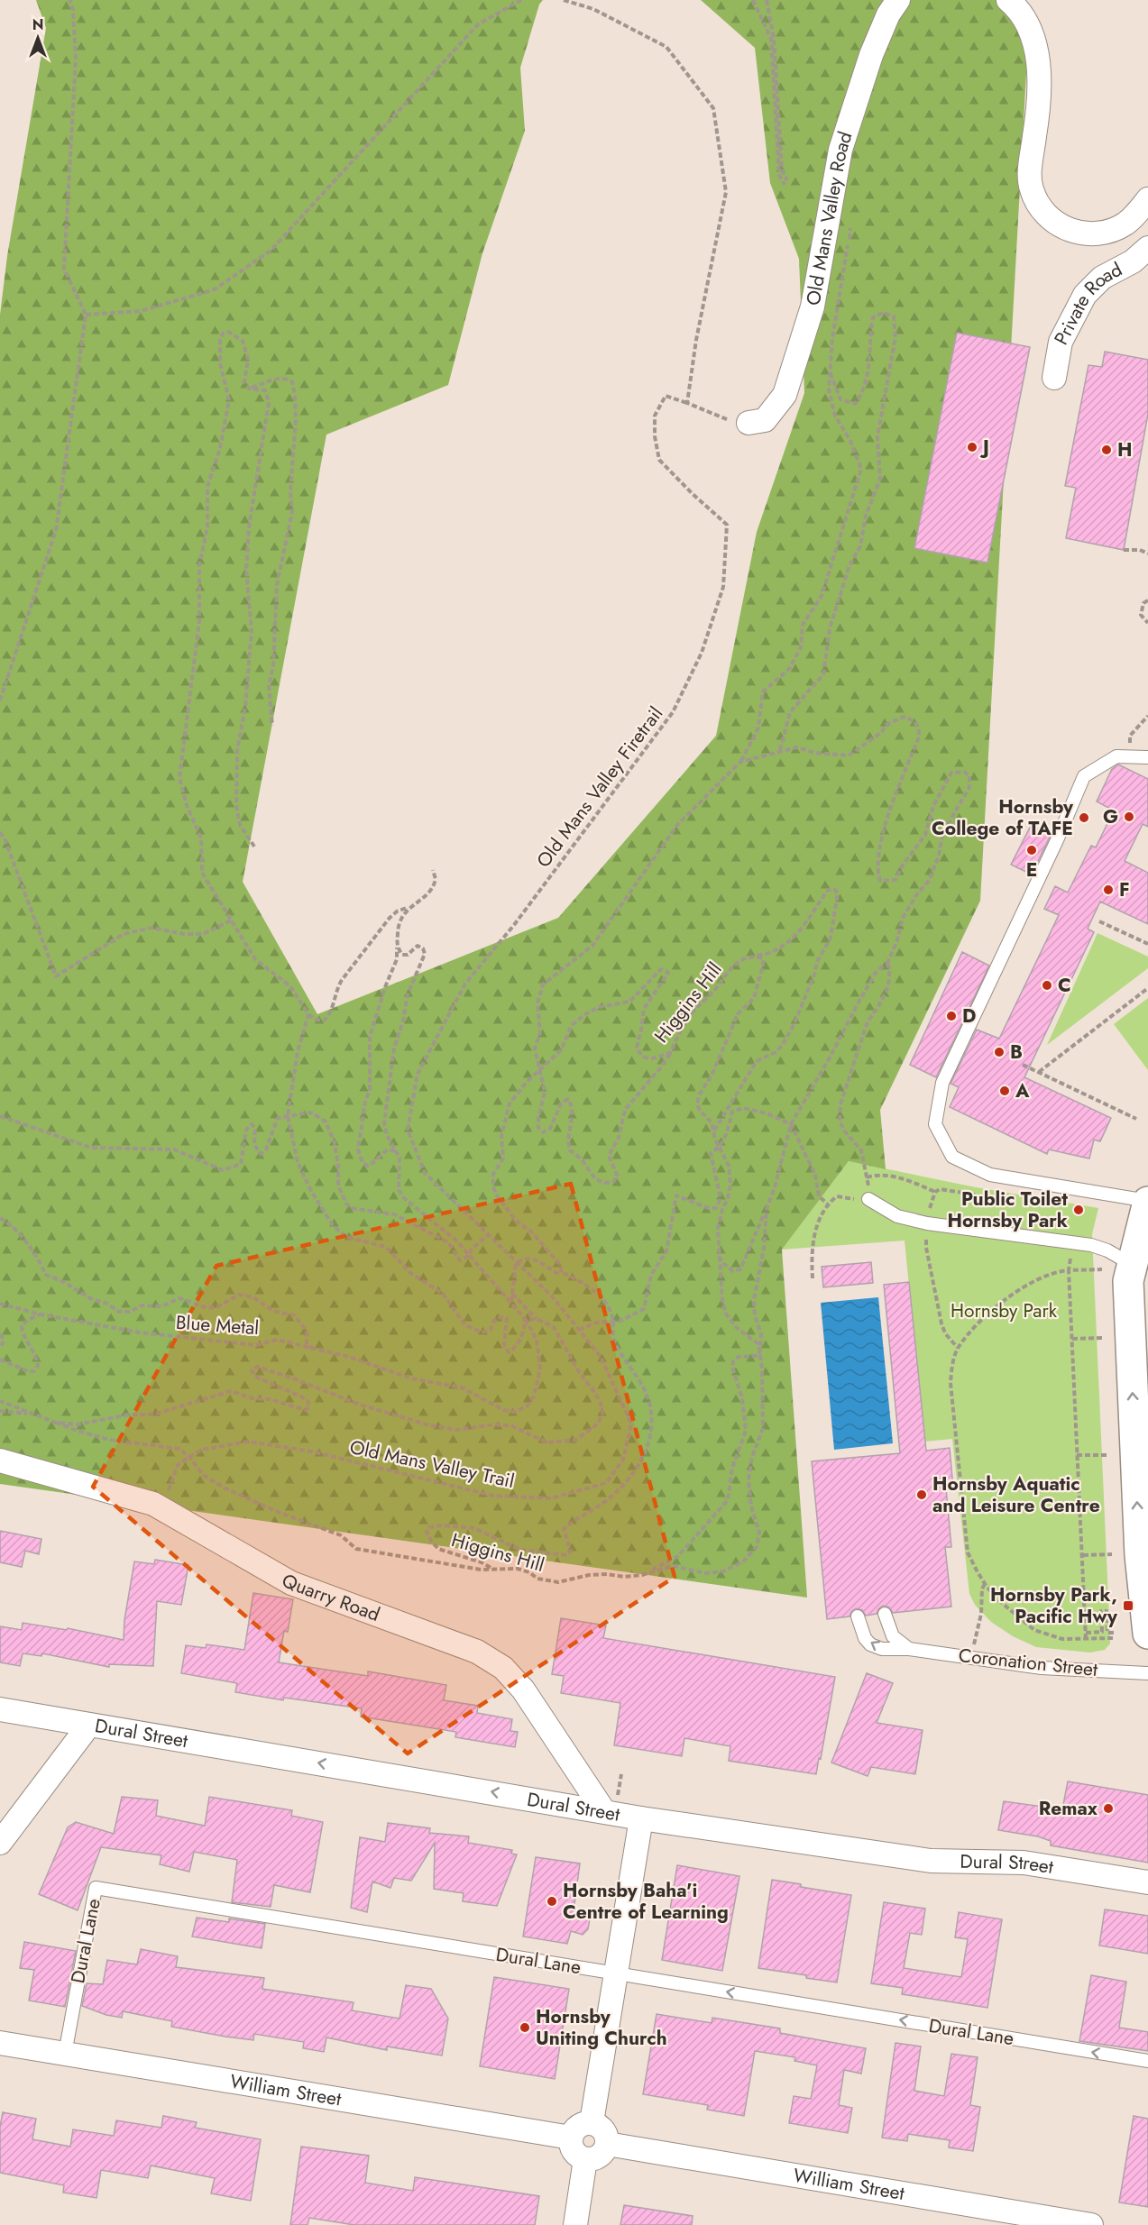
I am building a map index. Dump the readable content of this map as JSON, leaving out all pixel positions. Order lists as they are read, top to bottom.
{
  "streets": {
    "street": [
      "Old Mans Valley Road",
      "Private Road",
      "Quarry Road",
      "Dural Street",
      "William Street"
    ],
    "lane": ["Coronation Street", "Dural Lane"],
    "path": [
      "Old Mans Valley Firetrail",
      "Higgins Hill",
      "Blue Metal",
      "Old Mans Valley Trail"
    ]
  },
  "crossings": [
    ["Old Mans Valley Firetrail", "Old Mans Valley Trail"],
    ["Quarry Road", "Dural Street"],
    ["Dural Lane", "William Street"]
  ],
  "one_way": ["Dural Street", "Dural Lane"],
  "parks": ["Hornsby Park"],
  "places": {
    "other": [
      "J",
      "H",
      "G",
      "Hornsby College of TAFE",
      "E",
      "F",
      "C",
      "D",
      "B",
      "A",
      "Public Toilet Hornsby Park",
      "Hornsby Aquatic and Leisure Centre",
      "Remax",
      "Hornsby Baha'i Centre of Learning",
      "Hornsby Uniting Church"
    ],
    "transit": ["Hornsby Park, Pacific Hwy"]
  },
  "north": "top"
}
